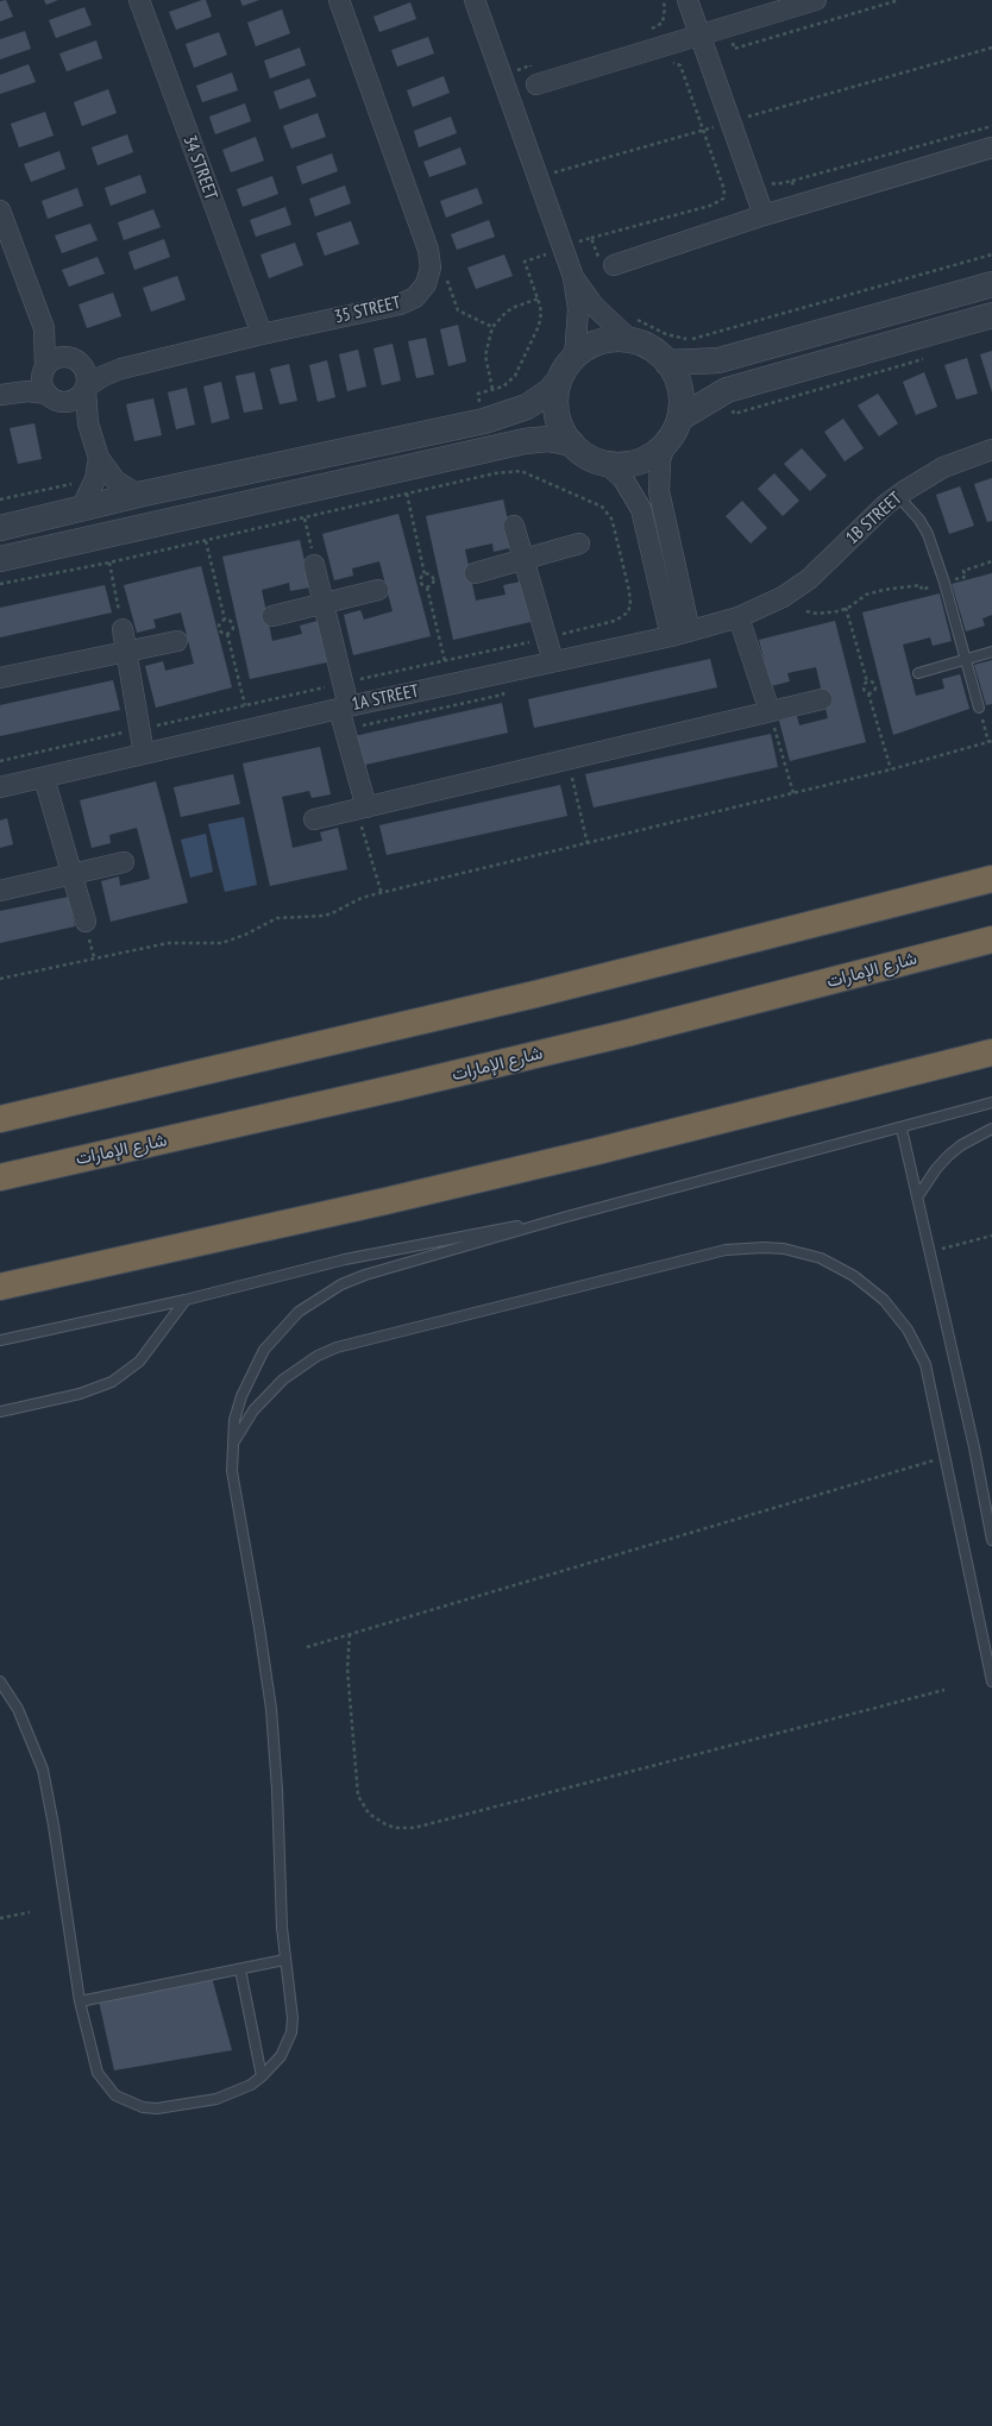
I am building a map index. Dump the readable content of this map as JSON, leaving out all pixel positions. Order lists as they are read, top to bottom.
{
  "streets": {
    "highway": ["شارع الإمارات"],
    "street": [
      "34 STREET",
      "35 STREET",
      "1B STREET",
      "1A STREET"
    ]
  },
  "crossings": [
    ["34 STREET", "35 STREET"],
    ["1B STREET", "1A STREET"]
  ]
}
